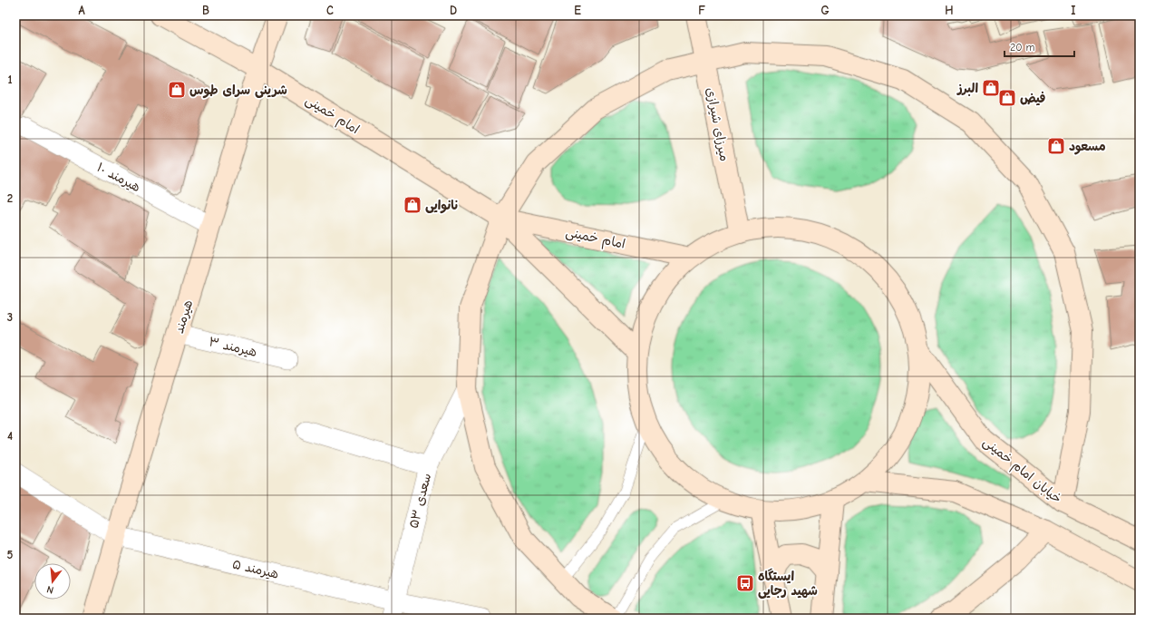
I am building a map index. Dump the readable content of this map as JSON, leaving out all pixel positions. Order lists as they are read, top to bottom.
{
  "streets": {
    "main road": [
      "امام خمینی",
      "میرزای شیرازی",
      "هیرمند",
      "خیابان امام خمینی"
    ],
    "street": [
      "هیرمند ۱۰",
      "هیرمند ۳",
      "سعدی ۵۳",
      "هیرمند ۵"
    ]
  },
  "crossings": [
    ["امام خمینی", "هیرمند"],
    ["هیرمند ۱۰", "هیرمند"],
    ["هیرمند", "هیرمند ۳"],
    ["هیرمند", "هیرمند ۵"],
    ["سعدی ۵۳", "هیرمند ۵"]
  ],
  "places": {
    "shop": [
      "البرز",
      "شرینی سرای طوس",
      "فیض",
      "مسعود",
      "نانوایی"
    ],
    "bus stop": ["ایستگاه شهید رجایی"]
  },
  "scale_bar": "20 m",
  "north": "bottom",
  "grid": {
    "columns": [
      "A",
      "B",
      "C",
      "D",
      "E",
      "F",
      "G",
      "H",
      "I"
    ],
    "rows": [
      "1",
      "2",
      "3",
      "4",
      "5"
    ]
  }
}
